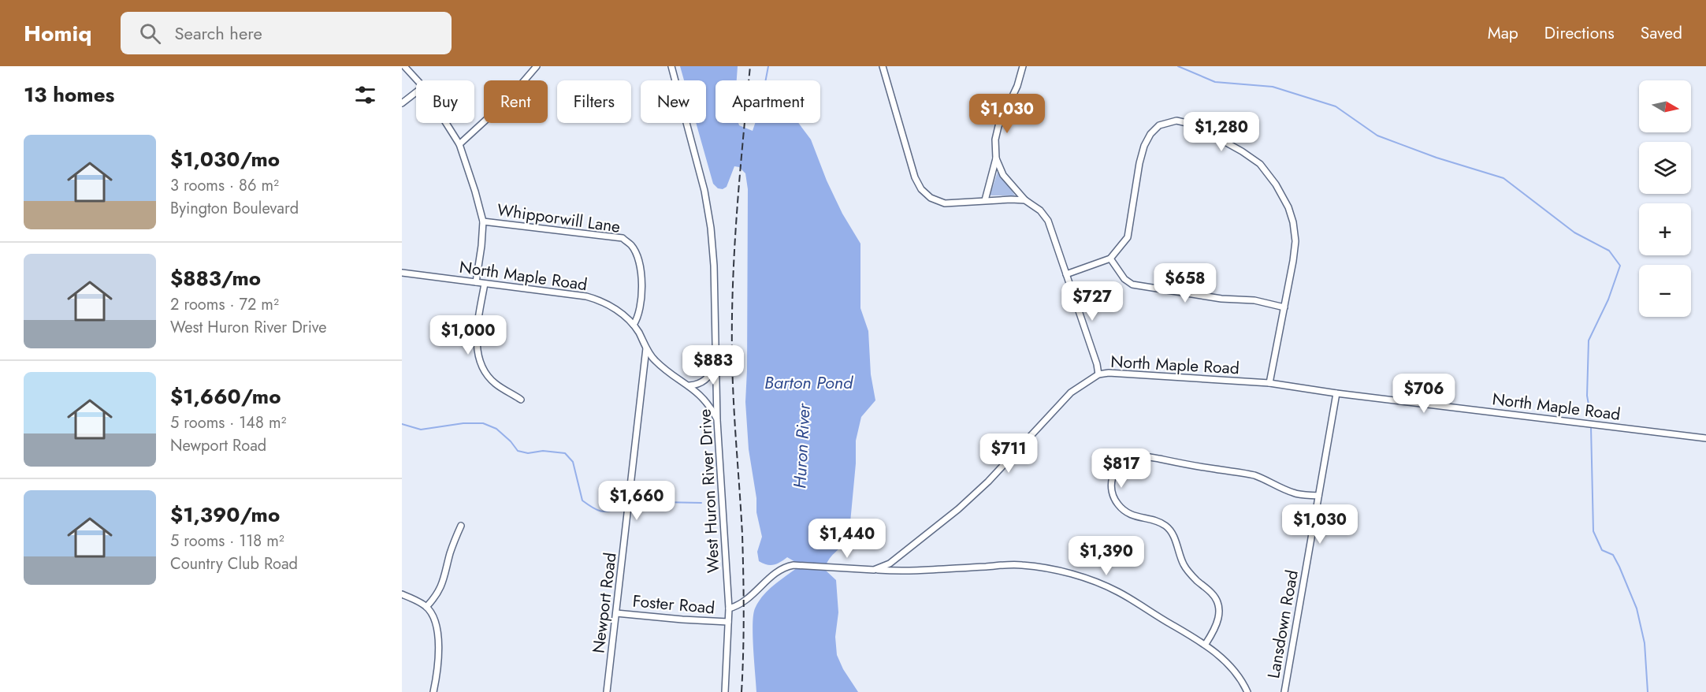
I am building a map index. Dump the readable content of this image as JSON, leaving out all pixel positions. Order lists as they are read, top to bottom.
{
  "streets": {
    "street": [
      "Whipporwill Lane",
      "North Maple Road",
      "West Huron River Drive",
      "Newport Road",
      "Foster Road",
      "Lansdown Road"
    ]
  },
  "crossings": [
    ["Whipporwill Lane", "North Maple Road"],
    ["North Maple Road", "West Huron River Drive"],
    ["North Maple Road", "Newport Road"],
    ["North Maple Road", "Lansdown Road"],
    ["West Huron River Drive", "Foster Road"],
    ["Newport Road", "Foster Road"]
  ],
  "water": ["Barton Pond", "Huron River"],
  "north": "right",
  "page": {
    "header": "Homiq",
    "search": "Search here",
    "nav": ["Map", "Directions", "Saved"],
    "heading": "13 homes",
    "map_buttons": ["+", "−"],
    "chip": [
      "Buy",
      "Rent",
      "Filters",
      "New",
      "Apartment"
    ],
    "price": [
      "$1,030",
      "$1,280",
      "$658",
      "$727",
      "$1,000",
      "$883",
      "$706",
      "$711",
      "$817",
      "$1,660",
      "$1,030",
      "$1,440",
      "$1,390"
    ],
    "list": [
      {
        "name": "$1,030/mo",
        "note": "3 rooms · 86 m² · Byington Boulevard"
      },
      {
        "name": "$883/mo",
        "note": "2 rooms · 72 m² · West Huron River Drive"
      },
      {
        "name": "$1,660/mo",
        "note": "5 rooms · 148 m² · Newport Road"
      },
      {
        "name": "$1,390/mo",
        "note": "5 rooms · 118 m² · Country Club Road"
      }
    ]
  }
}
